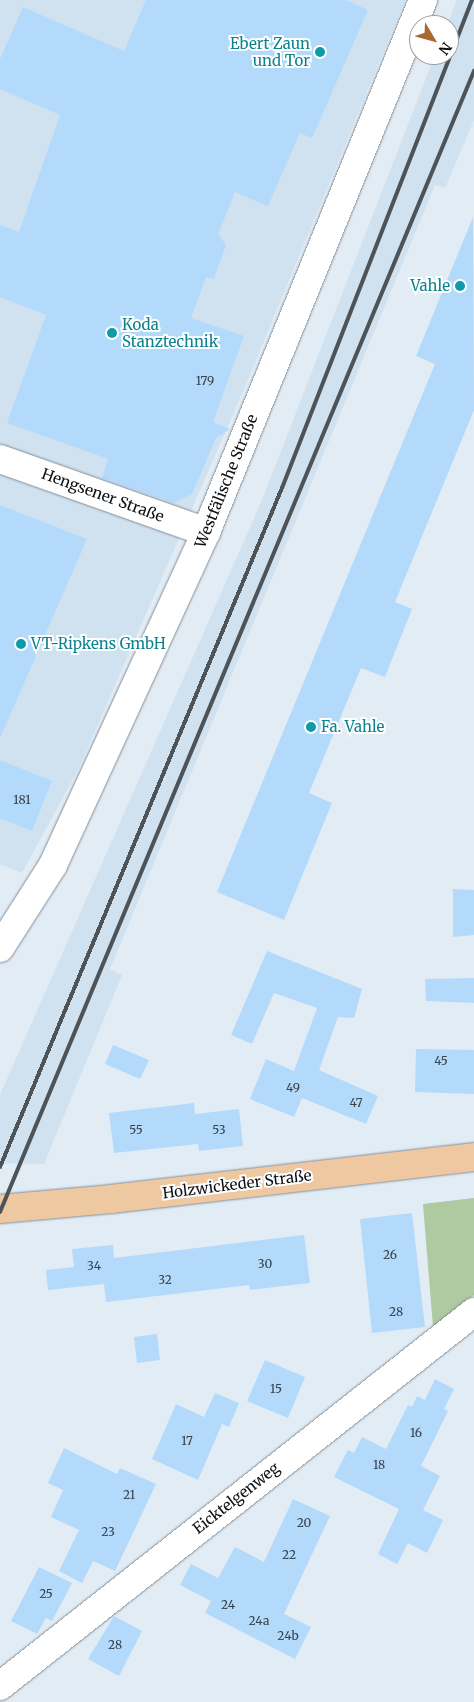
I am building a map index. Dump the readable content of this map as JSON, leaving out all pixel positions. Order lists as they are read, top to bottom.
{
  "streets": {
    "main road": ["Holzwickeder Straße"],
    "street": ["Westfälische Straße", "Hengsener Straße", "Eicktelgenweg"]
  },
  "crossings": [
    ["Westfälische Straße", "Hengsener Straße"]
  ],
  "places": [
    "Ebert Zaun und Tor",
    "Vahle",
    "Koda Stanztechnik",
    "VT-Ripkens GmbH",
    "Fa. Vahle"
  ],
  "house_numbers": [
    "179",
    "181",
    "45",
    "49",
    "47",
    "55",
    "53",
    "26",
    "30",
    "34",
    "32",
    "28",
    "15",
    "16",
    "17",
    "18",
    "21",
    "20",
    "23",
    "22",
    "25",
    "24",
    "24a",
    "24b",
    "28"
  ],
  "north": "bottom right"
}
